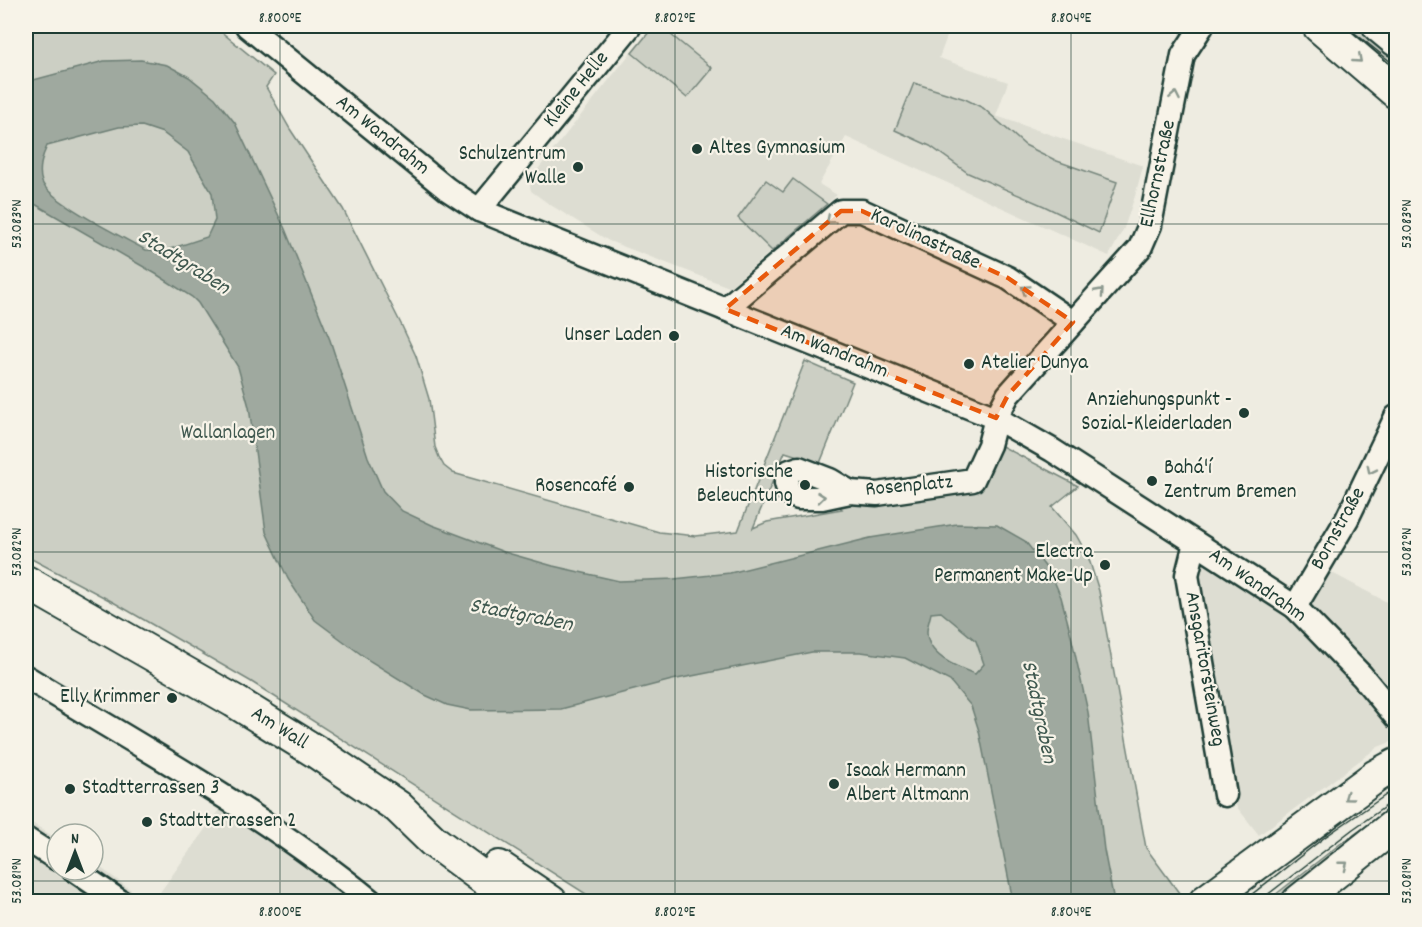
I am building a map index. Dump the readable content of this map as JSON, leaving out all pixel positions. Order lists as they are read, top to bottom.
{
  "streets": {
    "main road": ["Am Wall"],
    "street": [
      "Kleine Helle",
      "Am Wandrahm",
      "Ellhornstraße",
      "Karolinastraße",
      "Rosenplatz",
      "Bornstraße",
      "Ansgaritorsteinweg"
    ]
  },
  "crossings": [
    ["Kleine Helle", "Am Wandrahm"],
    ["Am Wandrahm", "Ellhornstraße"],
    ["Am Wandrahm", "Karolinastraße"],
    ["Am Wandrahm", "Rosenplatz"],
    ["Am Wandrahm", "Bornstraße"],
    ["Am Wandrahm", "Ansgaritorsteinweg"],
    ["Ellhornstraße", "Karolinastraße"],
    ["Ellhornstraße", "Rosenplatz"]
  ],
  "one_way": ["Ellhornstraße", "Karolinastraße", "Bornstraße"],
  "water": ["Stadtgraben"],
  "parks": ["Wallanlagen"],
  "places": [
    "Altes Gymnasium",
    "Schulzentrum Walle",
    "Unser Laden",
    "Atelier Dunya",
    "Anziehungspunkt - Sozial-Kleiderladen",
    "Bahá'í Zentrum Bremen",
    "Historische Beleuchtung",
    "Rosencafé",
    "Electra Permanent Make-Up",
    "Elly Krimmer",
    "Isaak Hermann Albert Altmann",
    "Stadtterrassen 3",
    "Stadtterrassen 2"
  ],
  "north": "top",
  "coordinates": [
    "8.800°E",
    "8.802°E",
    "8.804°E",
    "53.083°N",
    "53.082°N",
    "53.081°N"
  ]
}
